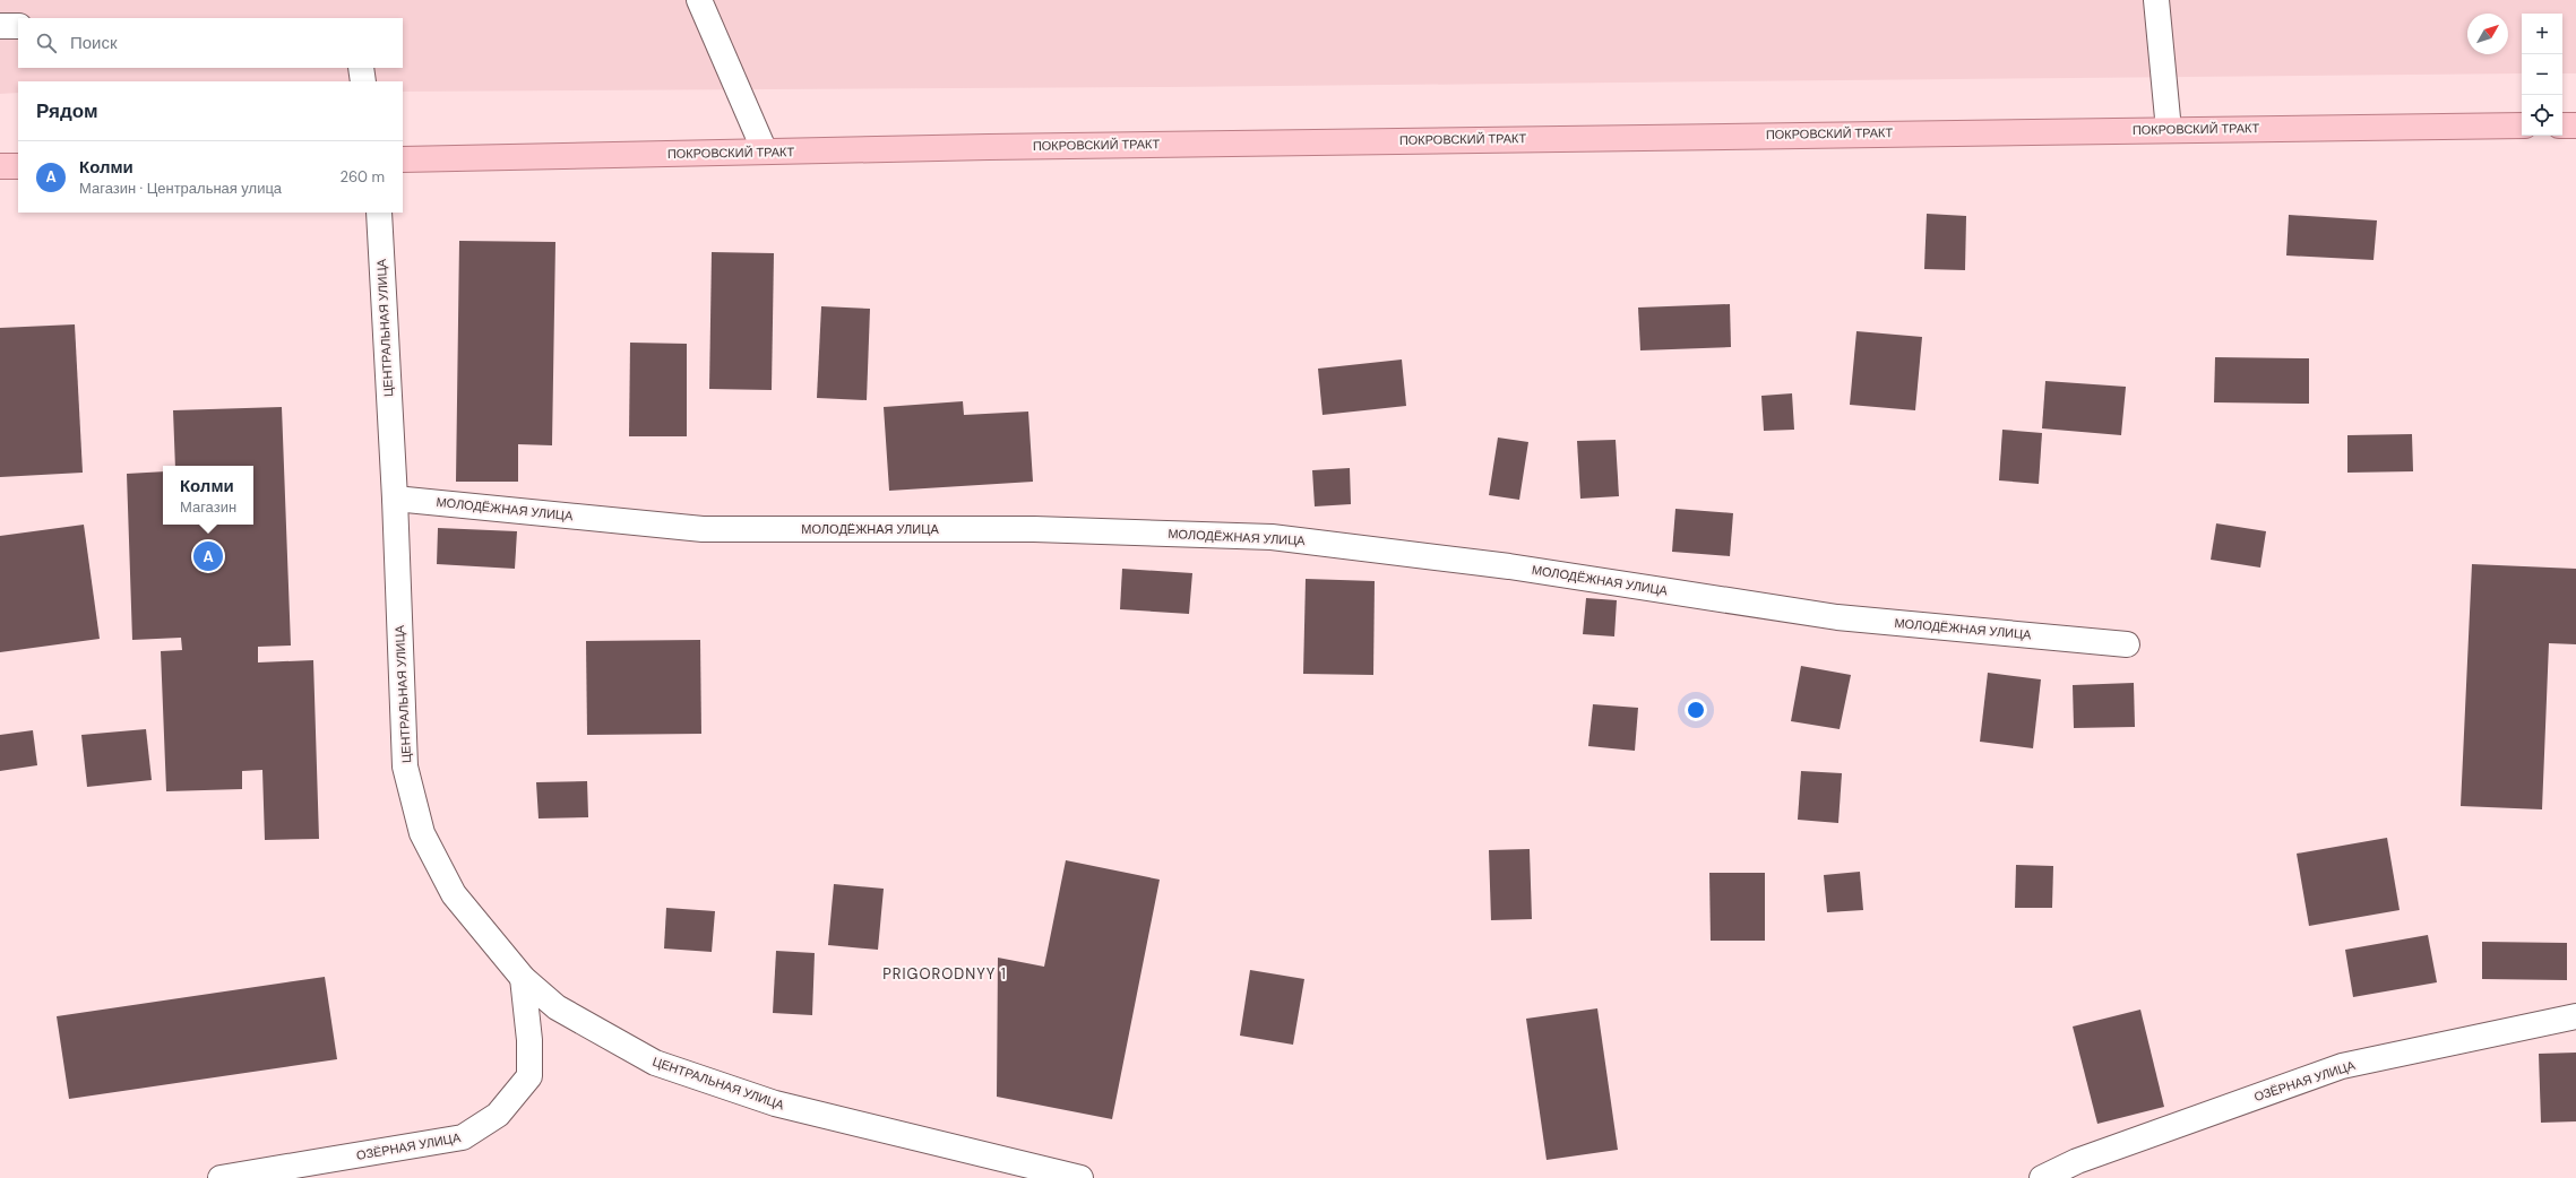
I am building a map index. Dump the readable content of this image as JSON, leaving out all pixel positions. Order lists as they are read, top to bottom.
{
  "streets": {
    "main road": ["ПОКРОВСКИЙ ТРАКТ"],
    "street": ["ЦЕНТРАЛЬНАЯ УЛИЦА", "МОЛОДЁЖНАЯ УЛИЦА", "ОЗЁРНАЯ УЛИЦА"]
  },
  "crossings": [
    ["ЦЕНТРАЛЬНАЯ УЛИЦА", "МОЛОДЁЖНАЯ УЛИЦА"],
    ["ЦЕНТРАЛЬНАЯ УЛИЦА", "ОЗЁРНАЯ УЛИЦА"]
  ],
  "districts": ["PRIGORODNYY 1"],
  "north": "top right",
  "page": {
    "map_buttons": ["+", "−"],
    "search": "Поиск",
    "heading": "Рядом",
    "list": [
      {
        "mark": "A",
        "name": "Колми",
        "note": "Магазин · Центральная улица",
        "value": "260 m"
      }
    ],
    "popup": ["Колми", "Магазин"],
    "pins": "A"
  }
}
